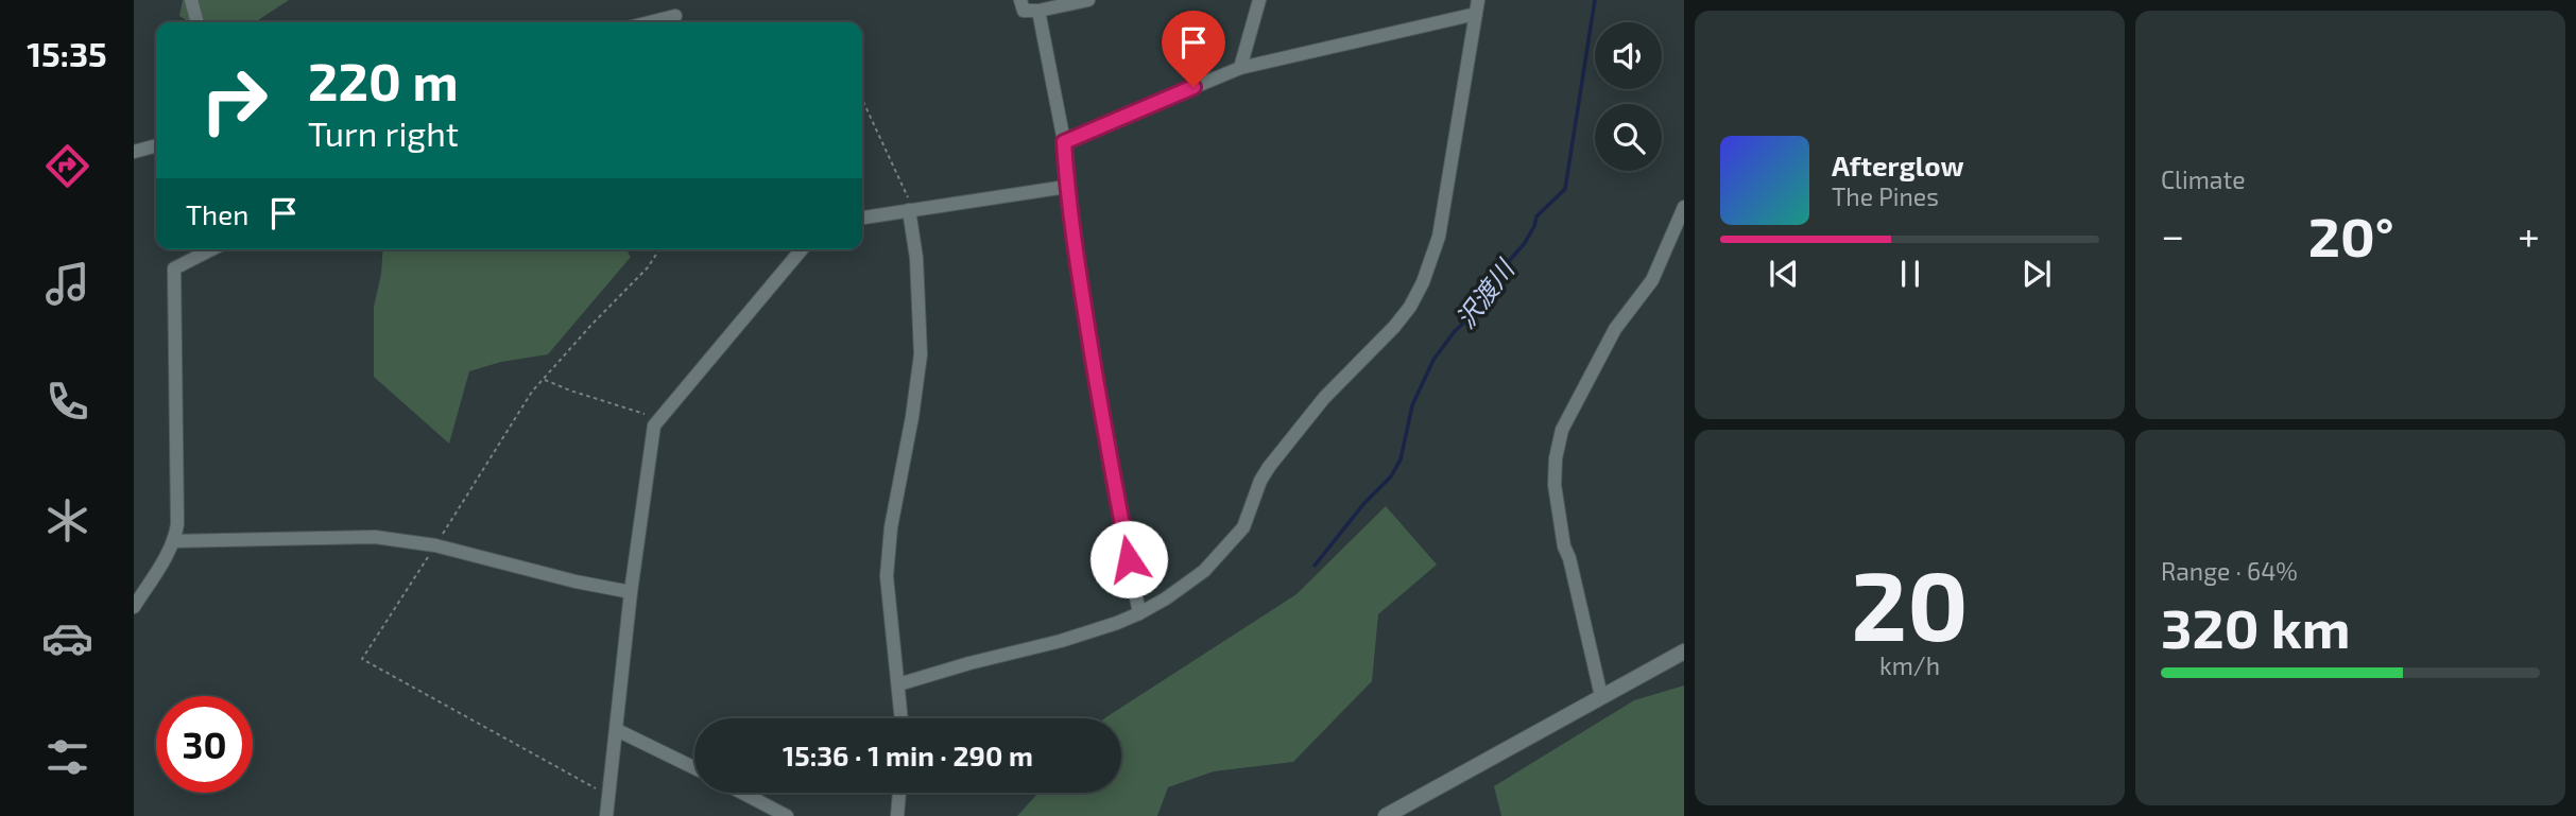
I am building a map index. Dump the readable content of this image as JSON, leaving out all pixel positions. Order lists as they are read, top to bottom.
{
  "water": ["沢渡川"],
  "page": {
    "tabs": "15:35",
    "tile": [
      "Climate",
      ["20", "km/h"],
      ["Range · 64%", "320 km"]
    ],
    "turn": ["220 m", "Turn right"],
    "song": ["Afterglow", "The Pines"],
    "then": "Then",
    "heat": ["−", "20°", "+"],
    "limit": "30",
    "trip": "15:36 · 1 min · 290 m"
  }
}
